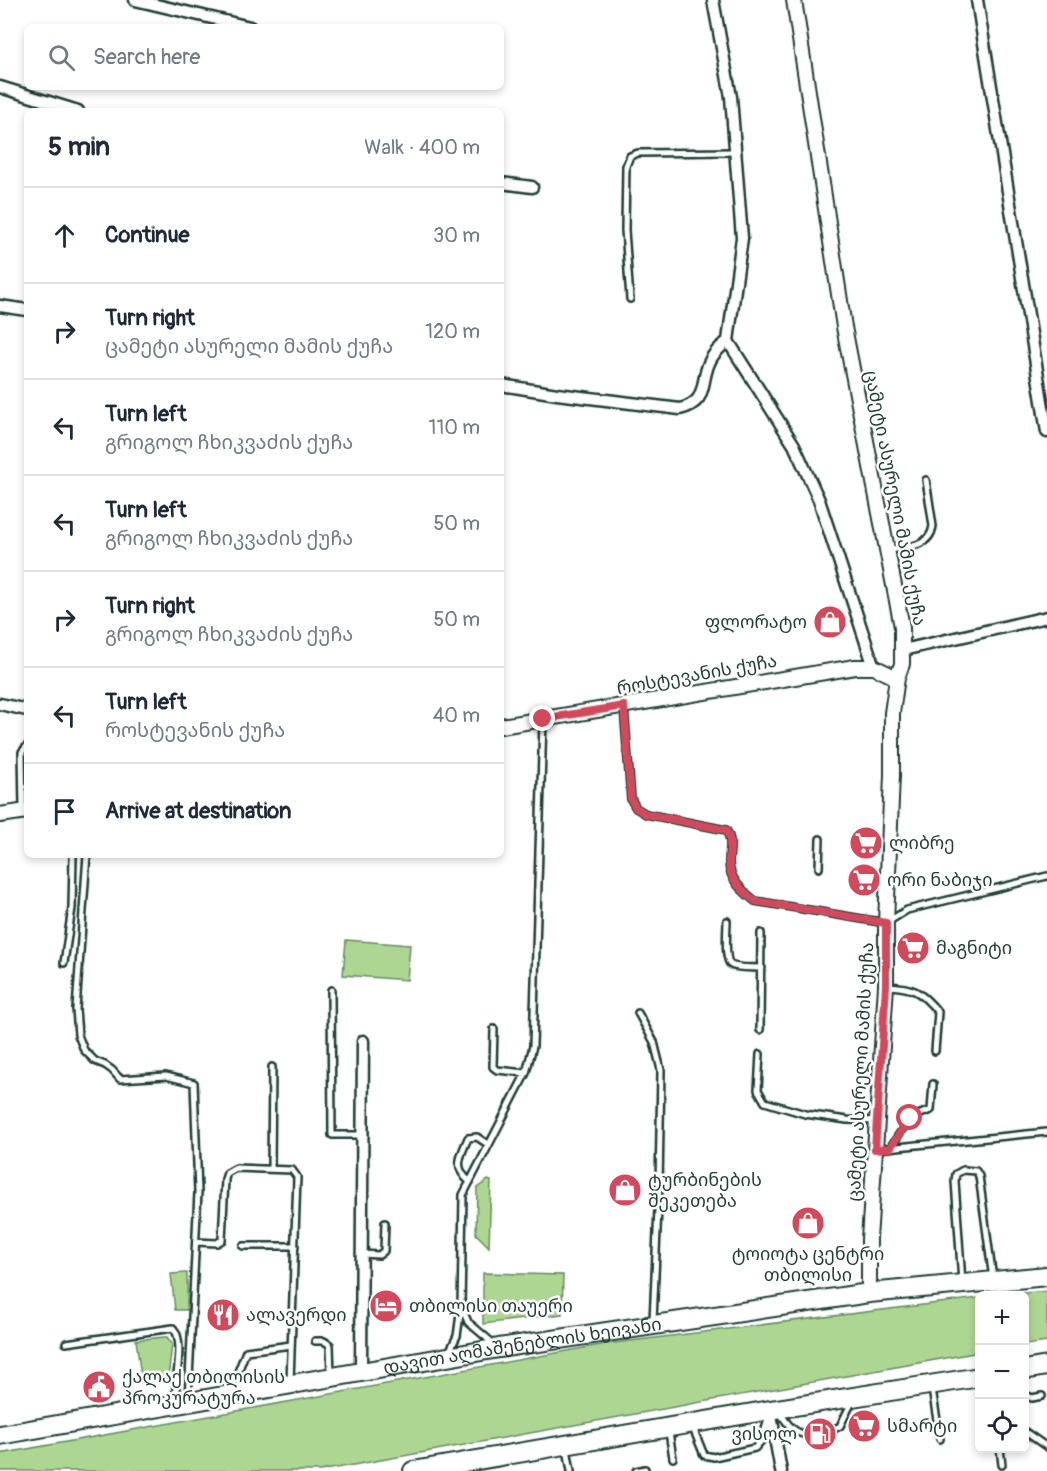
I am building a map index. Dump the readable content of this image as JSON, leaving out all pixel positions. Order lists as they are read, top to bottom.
{
  "streets": {
    "highway": ["დავით აღმაშენებლის ხეივანი"],
    "street": ["ცამეტი ასურელი მამის ქუჩა", "როსტევანის ქუჩა"]
  },
  "crossings": [
    ["ცამეტი ასურელი მამის ქუჩა", "როსტევანის ქუჩა"],
    ["ცამეტი ასურელი მამის ქუჩა", "დავით აღმაშენებლის ხეივანი"]
  ],
  "places": {
    "shop": ["ფლორატო", "ტურბინების შეკეთება", "ტოიოტა ცენტრი თბილისი"],
    "supermarket": [
      "ლიბრე",
      "ორი ნაბიჯი",
      "მაგნიტი",
      "სმარტი"
    ],
    "hotel": ["თბილისი თაუერი"],
    "restaurant": ["ალავერდი"],
    "public building": ["ქალაქ თბილისის პროკურატურა"],
    "fuel station": ["ვისოლ"]
  },
  "page": {
    "search": "Search here",
    "heading": ["5 min", "Walk · 400 m"],
    "list": [
      ["Continue", "30 m"],
      ["Turn right", "ცამეტი ასურელი მამის ქუჩა", "120 m"],
      ["Turn left", "გრიგოლ ჩხიკვაძის ქუჩა", "110 m"],
      ["Turn left", "გრიგოლ ჩხიკვაძის ქუჩა", "50 m"],
      ["Turn right", "გრიგოლ ჩხიკვაძის ქუჩა", "50 m"],
      ["Turn left", "როსტევანის ქუჩა", "40 m"],
      "Arrive at destination"
    ],
    "map_buttons": ["+", "−"]
  }
}
